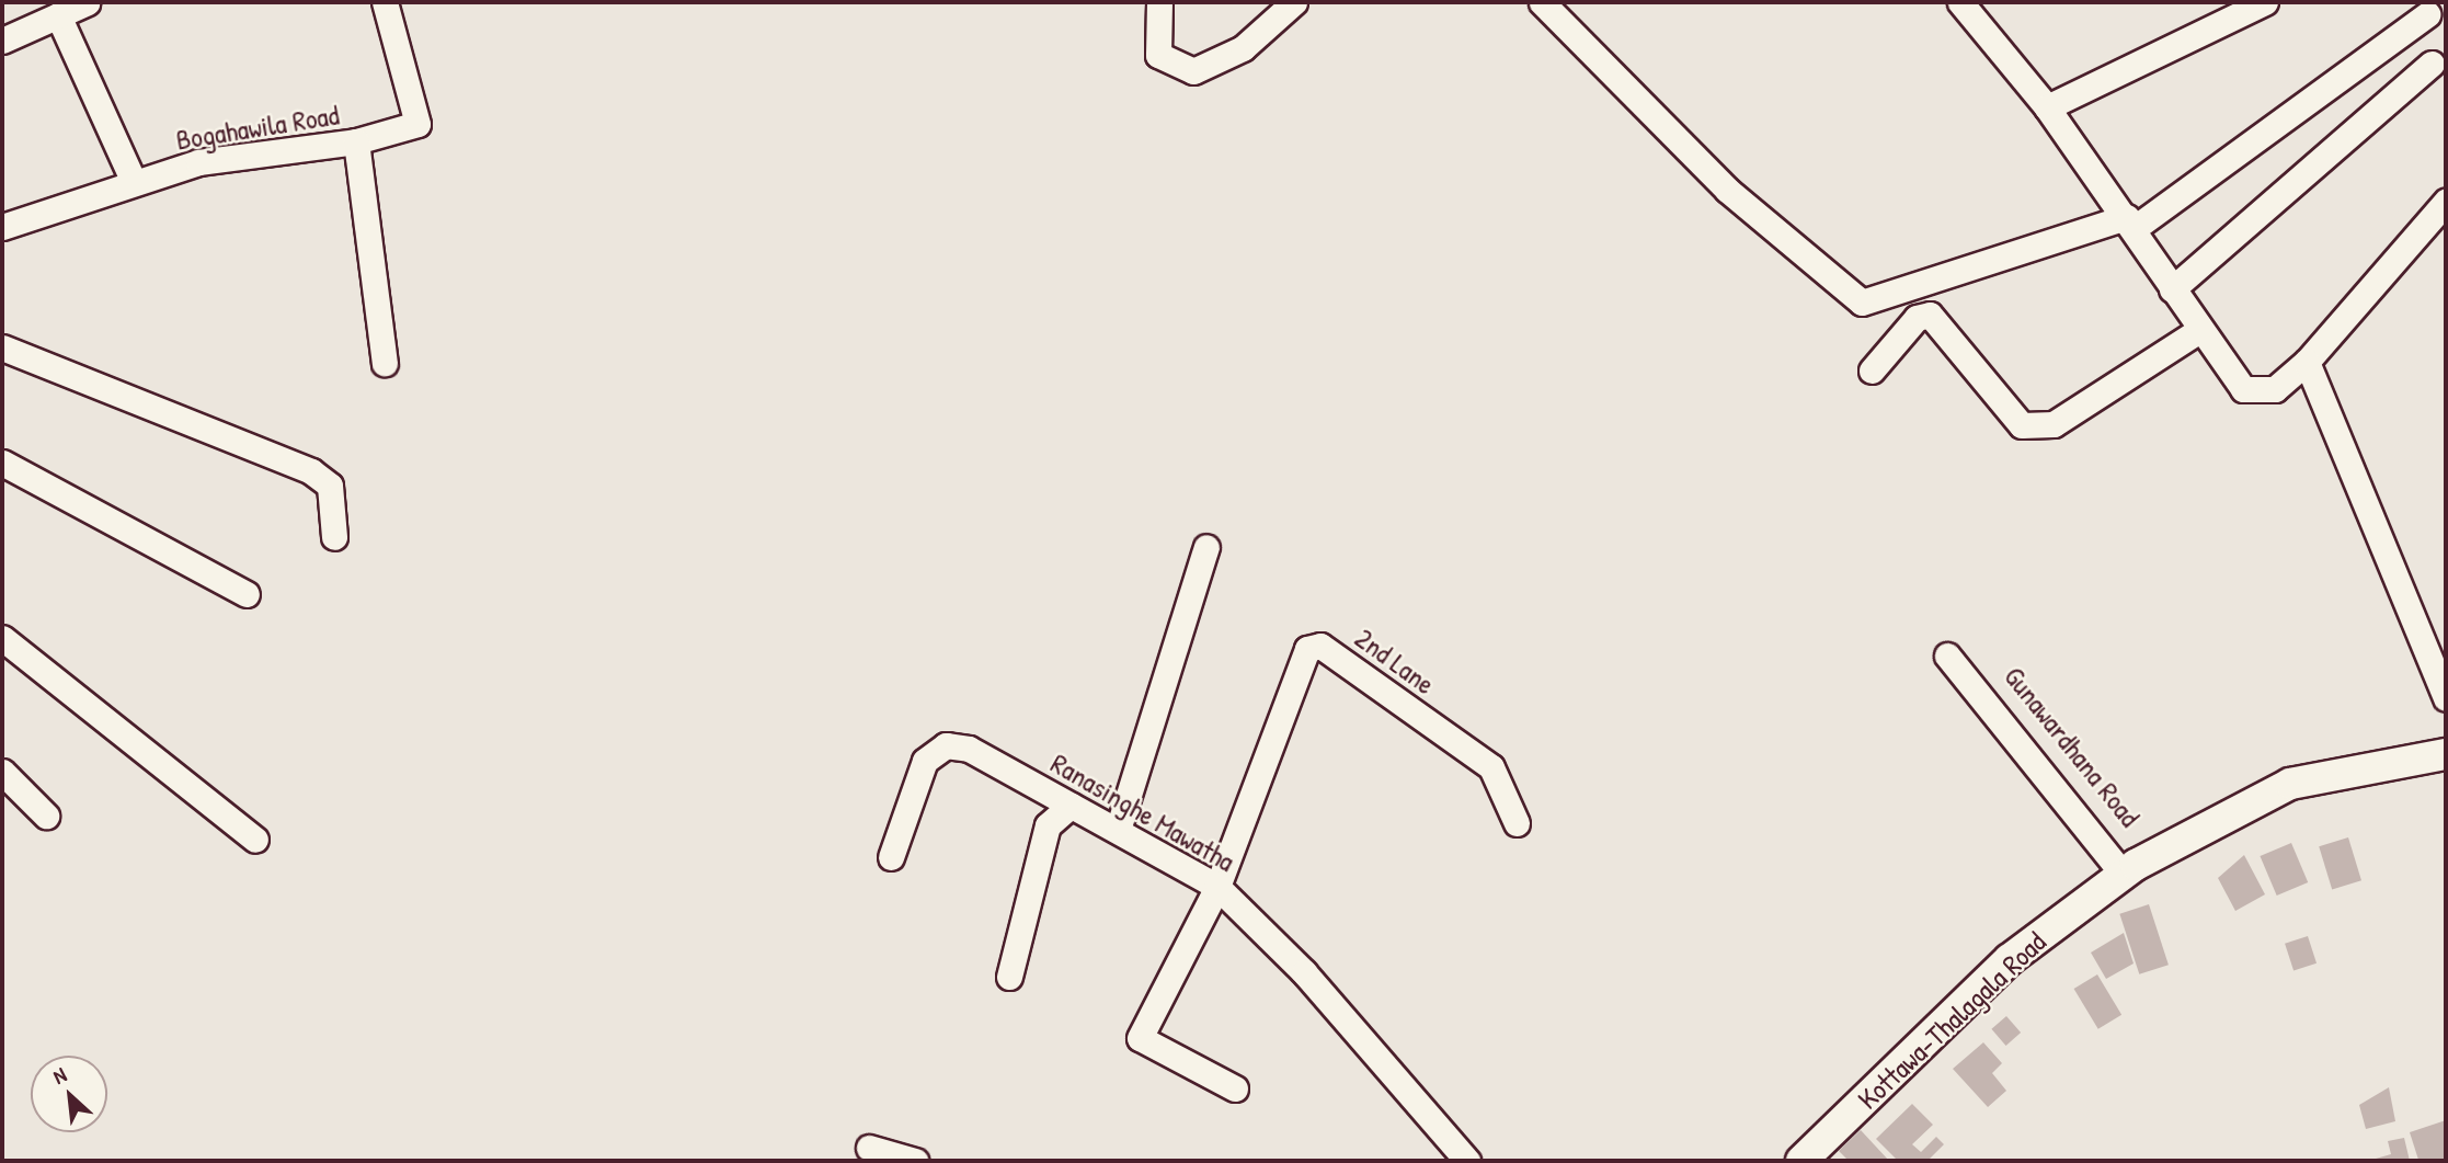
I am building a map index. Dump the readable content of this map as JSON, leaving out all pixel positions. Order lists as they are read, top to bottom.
{
  "streets": {
    "main road": ["Kottawa-Thalagala Road"],
    "street": ["Bogahawila Road", "2nd Lane", "Ranasinghe Mawatha"]
  },
  "crossings": [
    ["2nd Lane", "Ranasinghe Mawatha"]
  ],
  "north": "top left"
}
